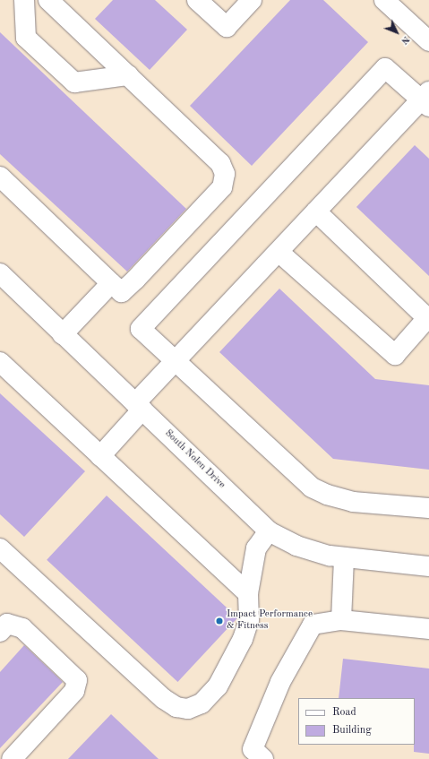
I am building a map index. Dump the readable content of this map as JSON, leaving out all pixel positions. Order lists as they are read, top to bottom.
{
  "streets": {
    "street": ["South Nolen Drive"]
  },
  "places": ["Impact Performance & Fitness"],
  "legend": ["Road", "Building"],
  "north": "bottom right"
}
